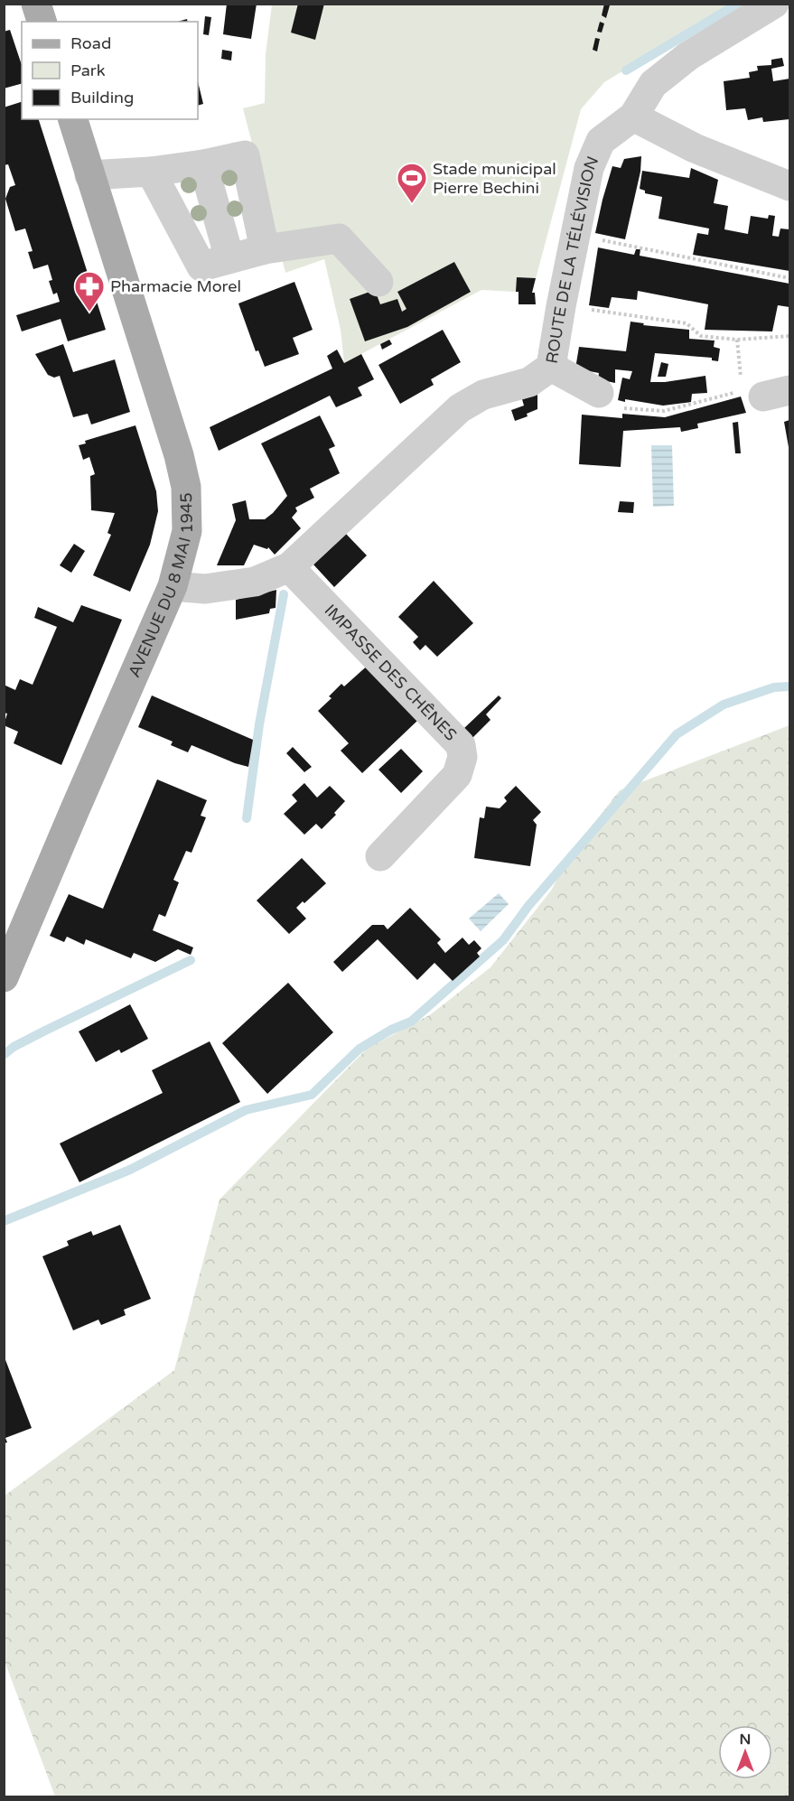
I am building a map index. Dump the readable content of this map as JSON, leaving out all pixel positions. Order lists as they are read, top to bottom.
{
  "streets": {
    "main road": ["AVENUE DU 8 MAI 1945"],
    "street": ["ROUTE DE LA TÉLÉVISION", "IMPASSE DES CHÊNES"]
  },
  "crossings": [
    ["ROUTE DE LA TÉLÉVISION", "AVENUE DU 8 MAI 1945"],
    ["ROUTE DE LA TÉLÉVISION", "IMPASSE DES CHÊNES"]
  ],
  "places": {
    "sports": ["Stade municipal Pierre Bechini"],
    "pharmacy": ["Pharmacie Morel"]
  },
  "legend": ["Road", "Park", "Building"],
  "north": "top"
}
